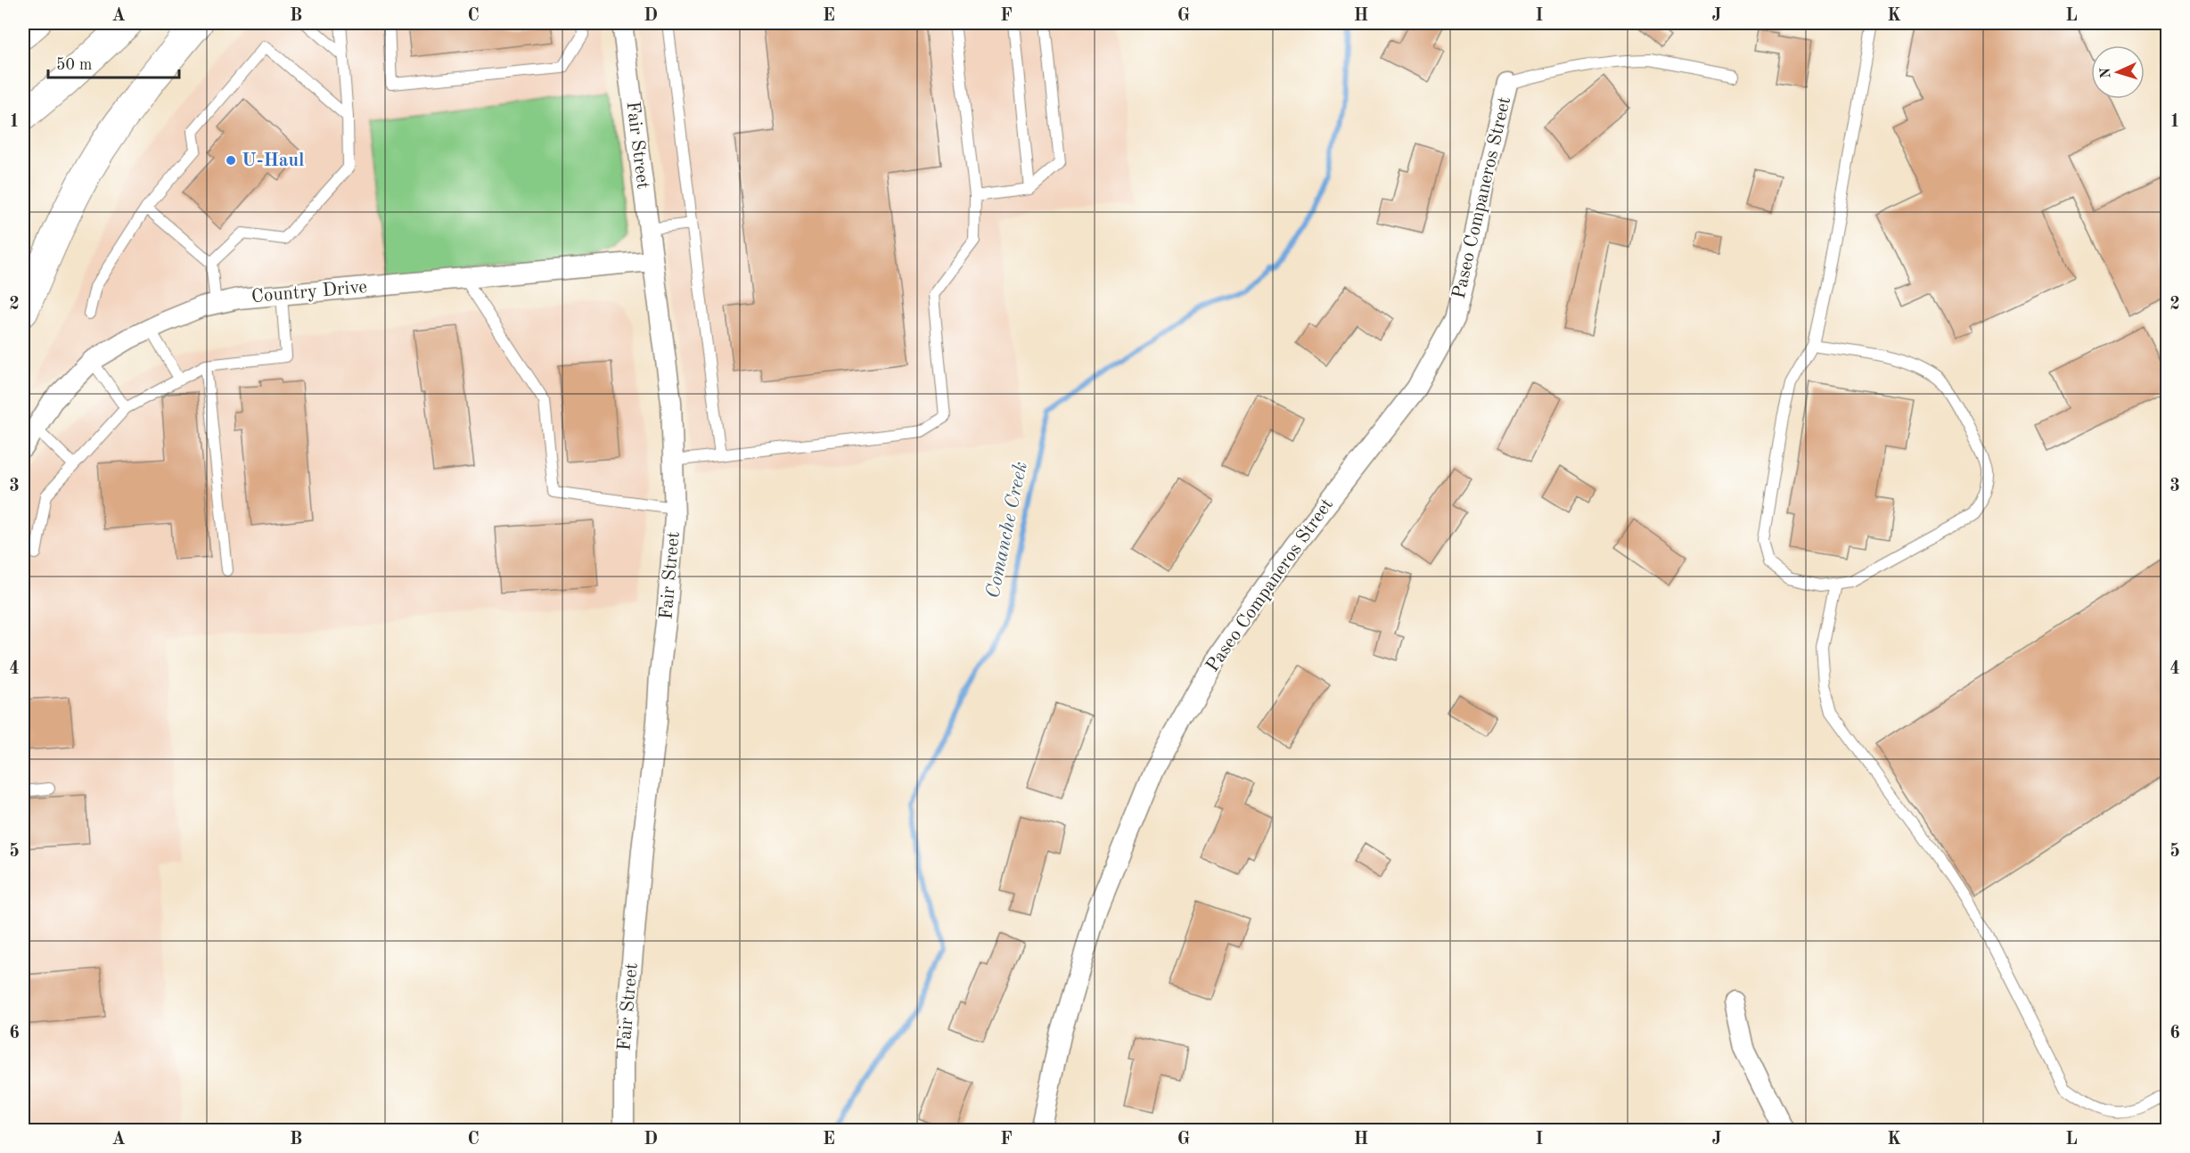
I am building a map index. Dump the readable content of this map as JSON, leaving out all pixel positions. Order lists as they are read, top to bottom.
{
  "streets": {
    "street": ["Fair Street", "Paseo Companeros Street", "Country Drive"]
  },
  "crossings": [
    ["Fair Street", "Country Drive"]
  ],
  "water": ["Comanche Creek"],
  "places": ["U-Haul"],
  "scale_bar": "50 m",
  "north": "left",
  "grid": {
    "columns": [
      "A",
      "B",
      "C",
      "D",
      "E",
      "F",
      "G",
      "H",
      "I",
      "J",
      "K",
      "L"
    ],
    "rows": [
      "1",
      "2",
      "3",
      "4",
      "5",
      "6"
    ]
  }
}
